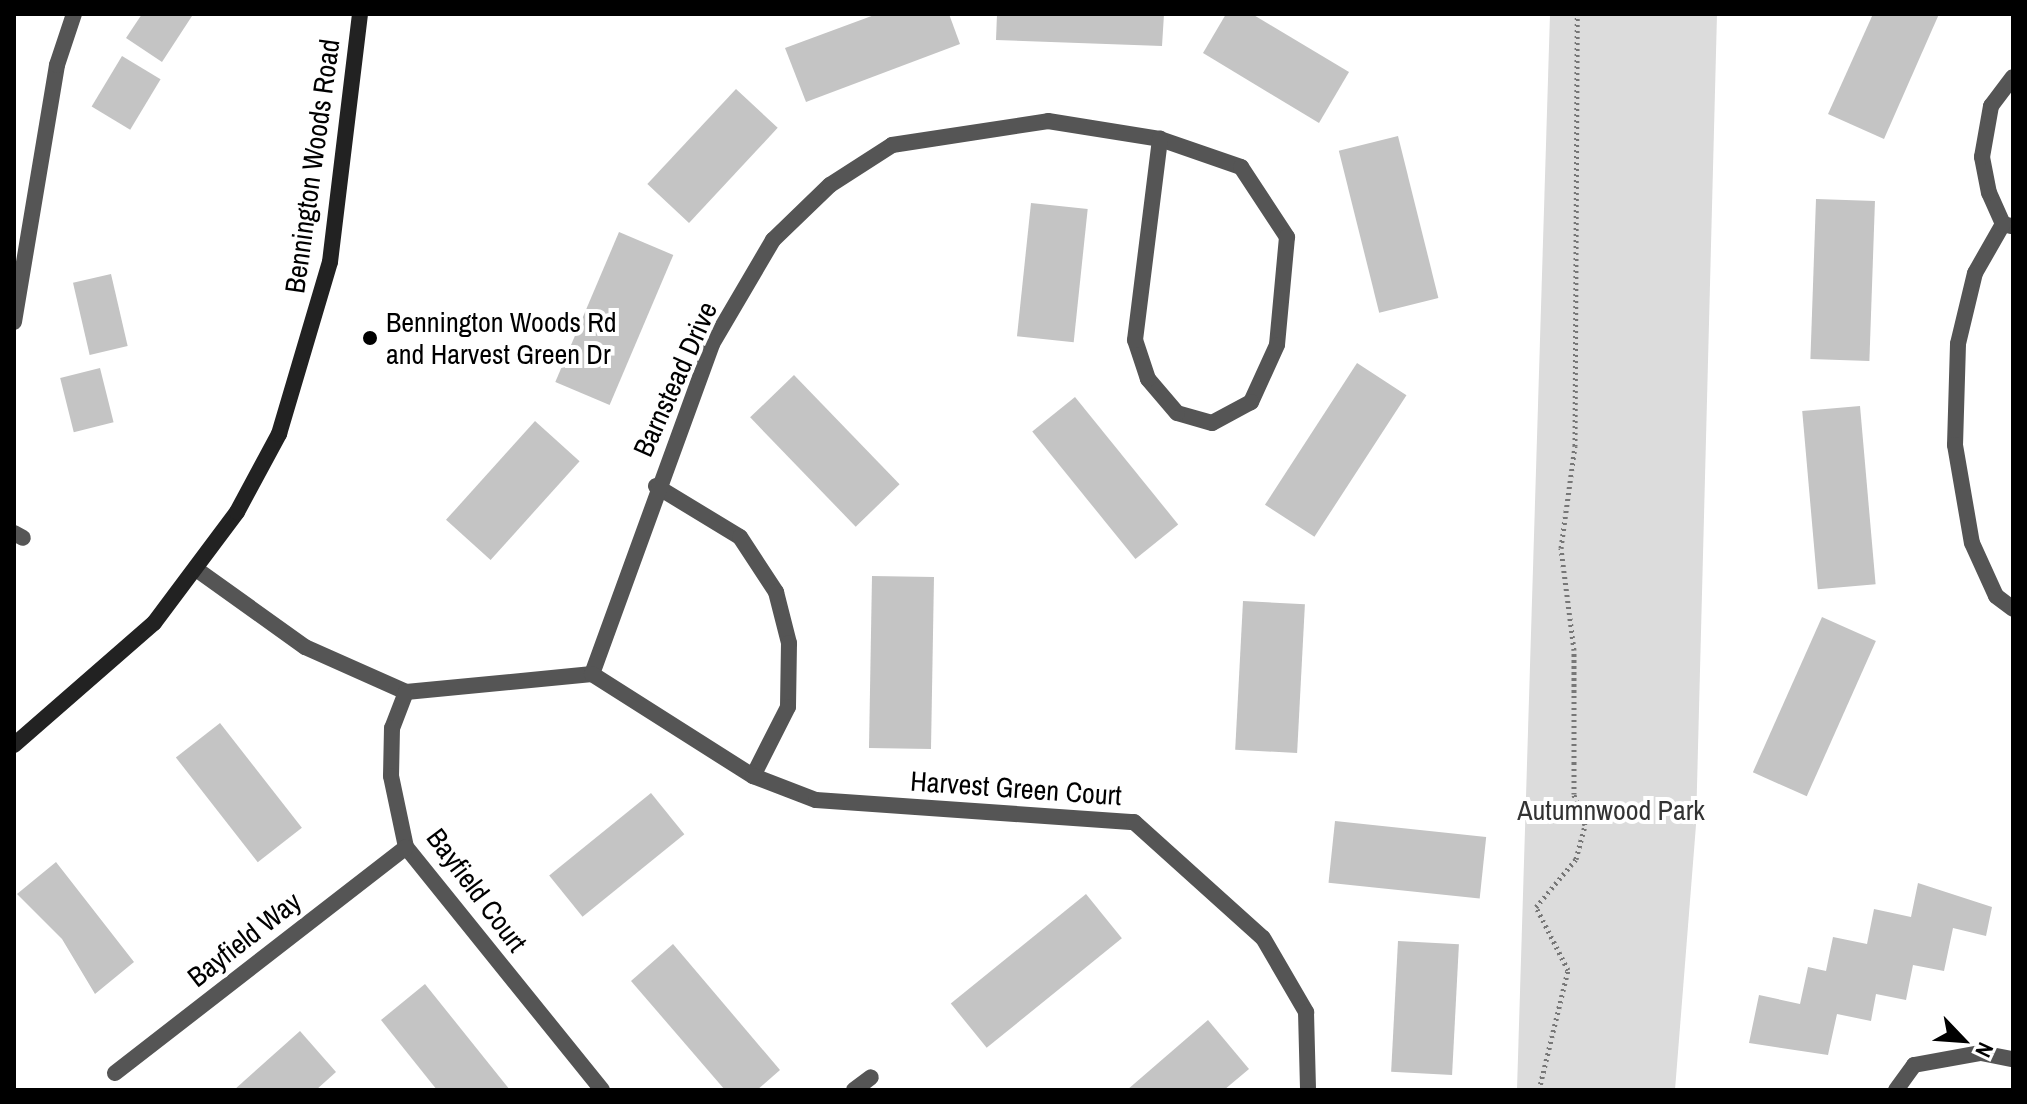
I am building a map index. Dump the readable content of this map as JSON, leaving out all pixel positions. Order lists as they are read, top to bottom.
{
  "streets": {
    "street": [
      "Bennington Woods Road",
      "Barnstead Drive",
      "Harvest Green Court",
      "Bayfield Court",
      "Bayfield Way"
    ]
  },
  "crossings": [
    ["Barnstead Drive", "Harvest Green Court"],
    ["Bayfield Court", "Bayfield Way"]
  ],
  "parks": ["Autumnwood Park"],
  "places": ["Bennington Woods Rd and Harvest Green Dr"],
  "north": "bottom right"
}
